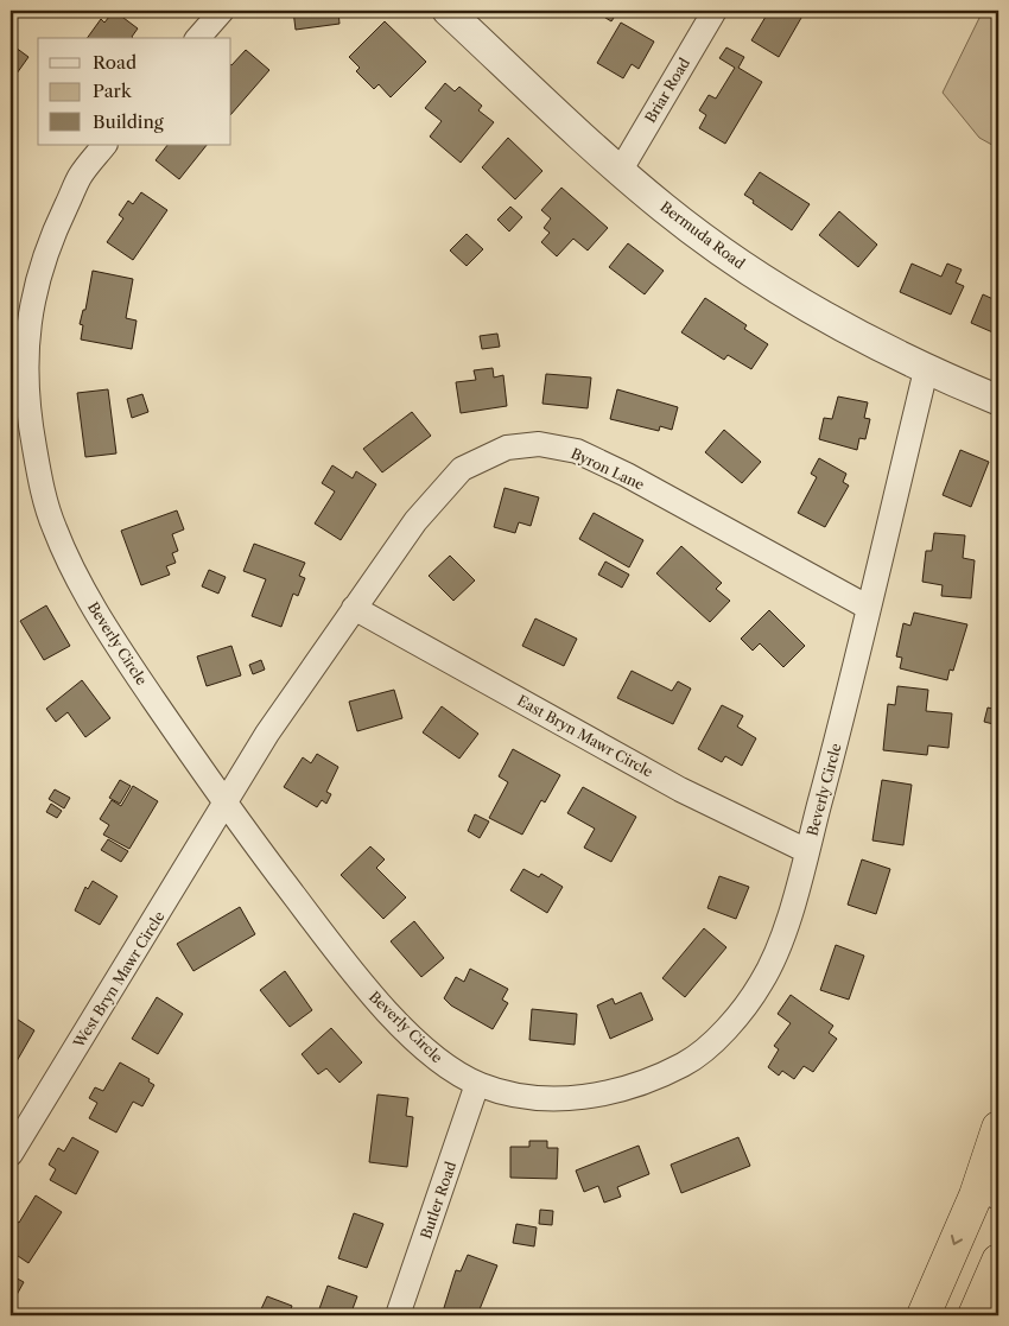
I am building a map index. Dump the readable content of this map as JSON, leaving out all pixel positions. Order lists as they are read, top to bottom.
{
  "streets": {
    "street": [
      "Briar Road",
      "Bermuda Road",
      "Byron Lane",
      "Beverly Circle",
      "East Bryn Mawr Circle",
      "West Bryn Mawr Circle",
      "Butler Road"
    ]
  },
  "crossings": [
    ["Briar Road", "Bermuda Road"],
    ["Bermuda Road", "Beverly Circle"],
    ["Byron Lane", "Beverly Circle"],
    ["Byron Lane", "East Bryn Mawr Circle"],
    ["Beverly Circle", "East Bryn Mawr Circle"],
    ["Beverly Circle", "West Bryn Mawr Circle"],
    ["Beverly Circle", "Butler Road"]
  ],
  "legend": ["Road", "Park", "Building"]
}
